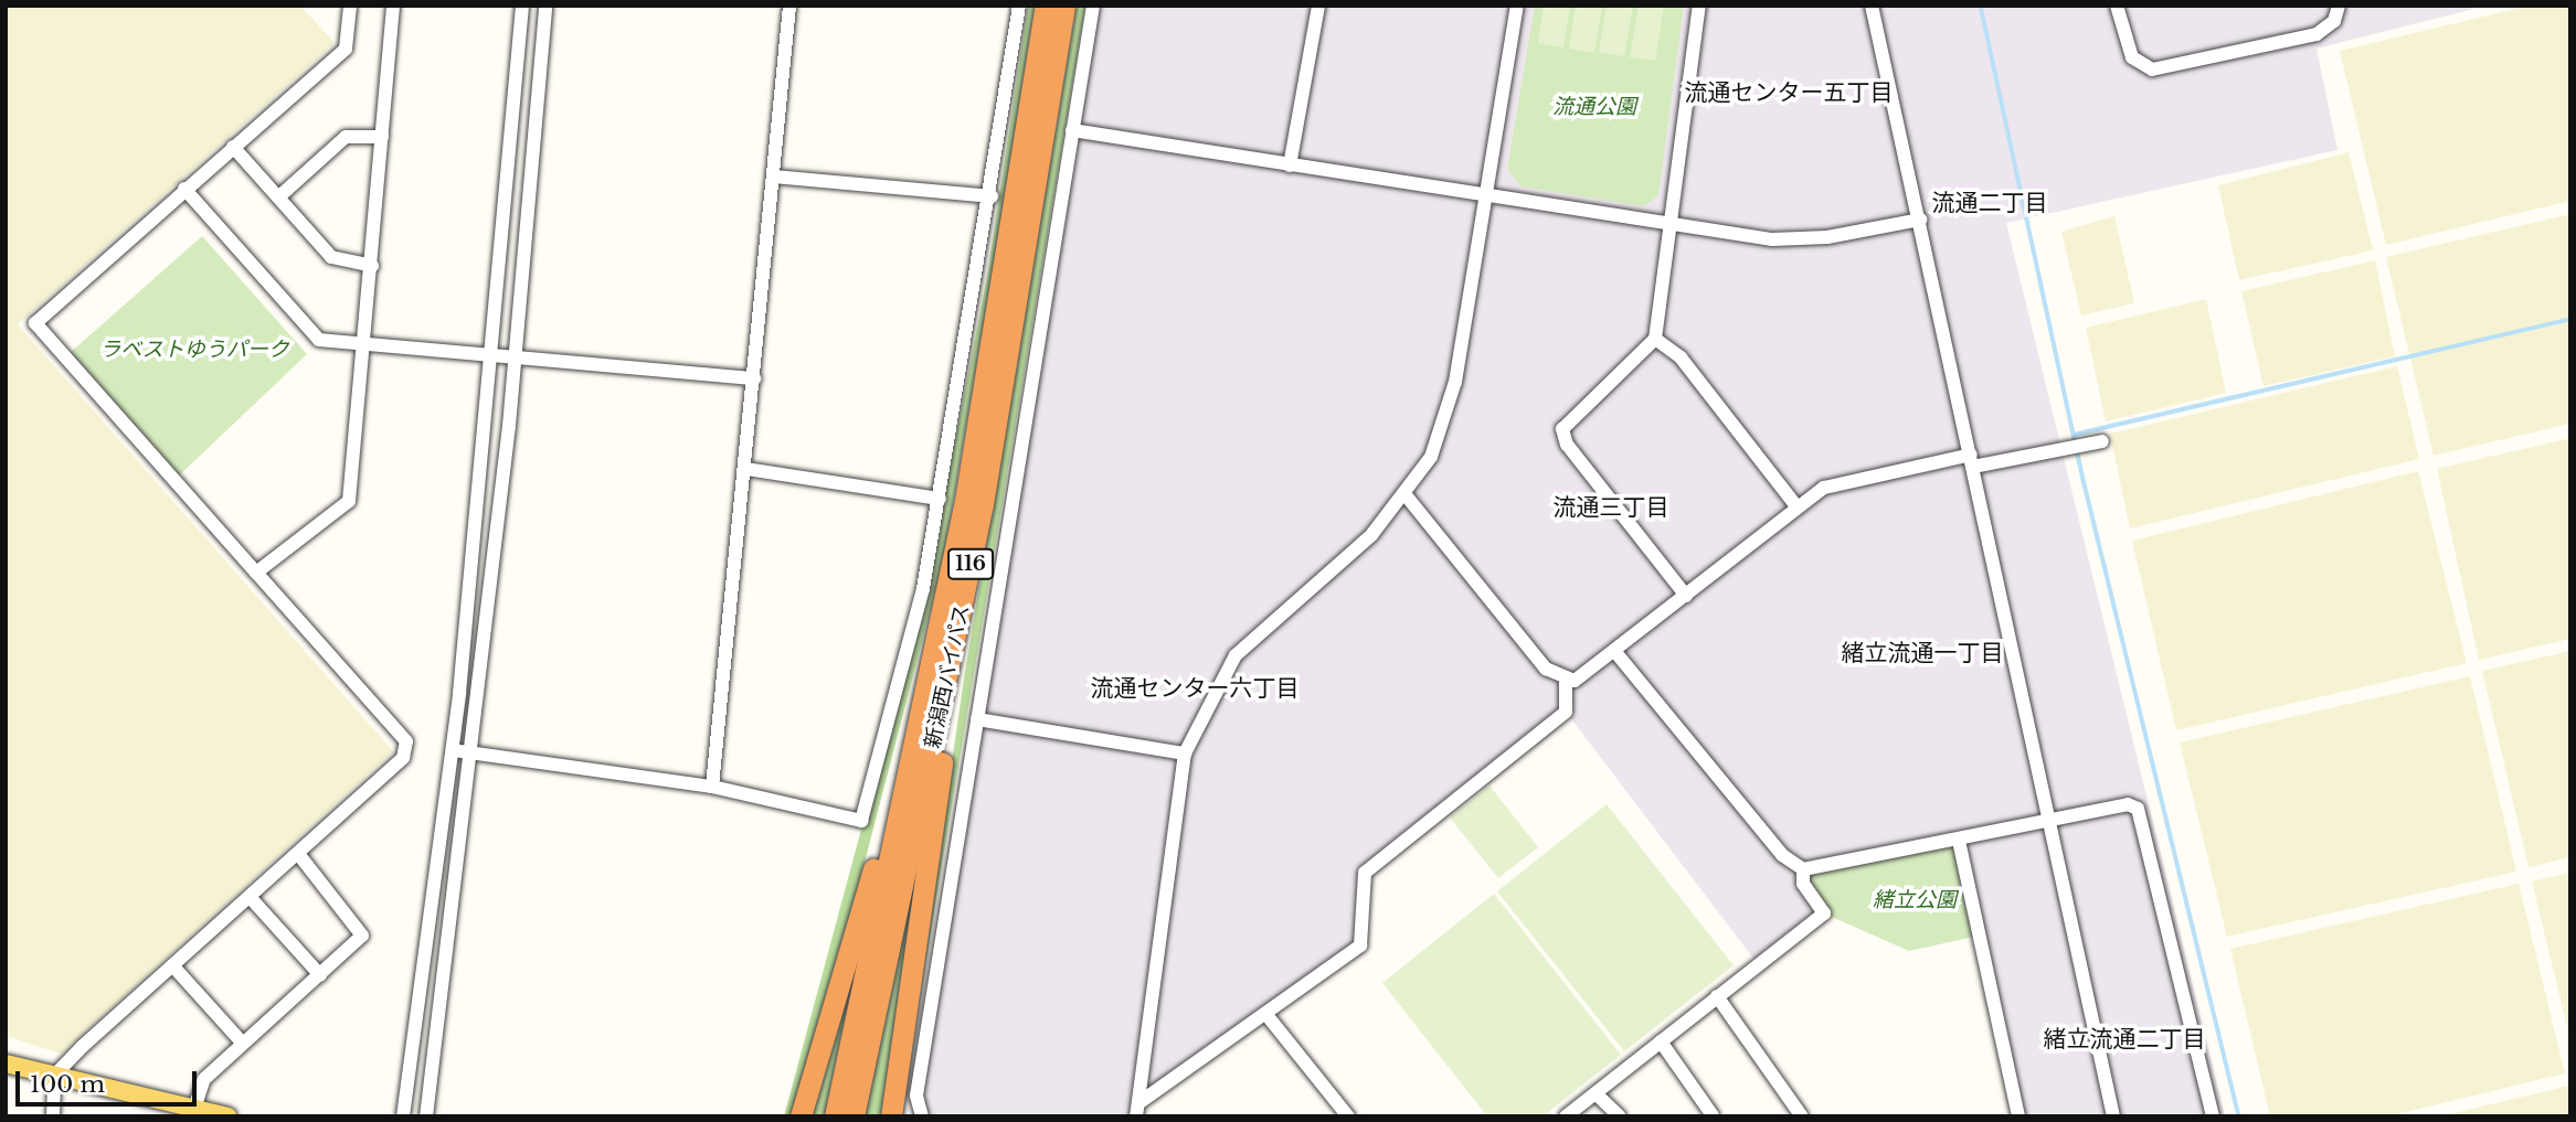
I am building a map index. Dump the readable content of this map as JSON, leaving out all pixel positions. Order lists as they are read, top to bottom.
{
  "streets": {
    "highway": ["116", "新潟西バイパス"]
  },
  "districts": [
    "流通センター五丁目",
    "流通二丁目",
    "流通三丁目",
    "緒立流通一丁目",
    "流通センター六丁目",
    "緒立流通二丁目"
  ],
  "parks": ["流通公園", "ラベストゆうパーク", "緒立公園"],
  "scale_bar": "100 m"
}
